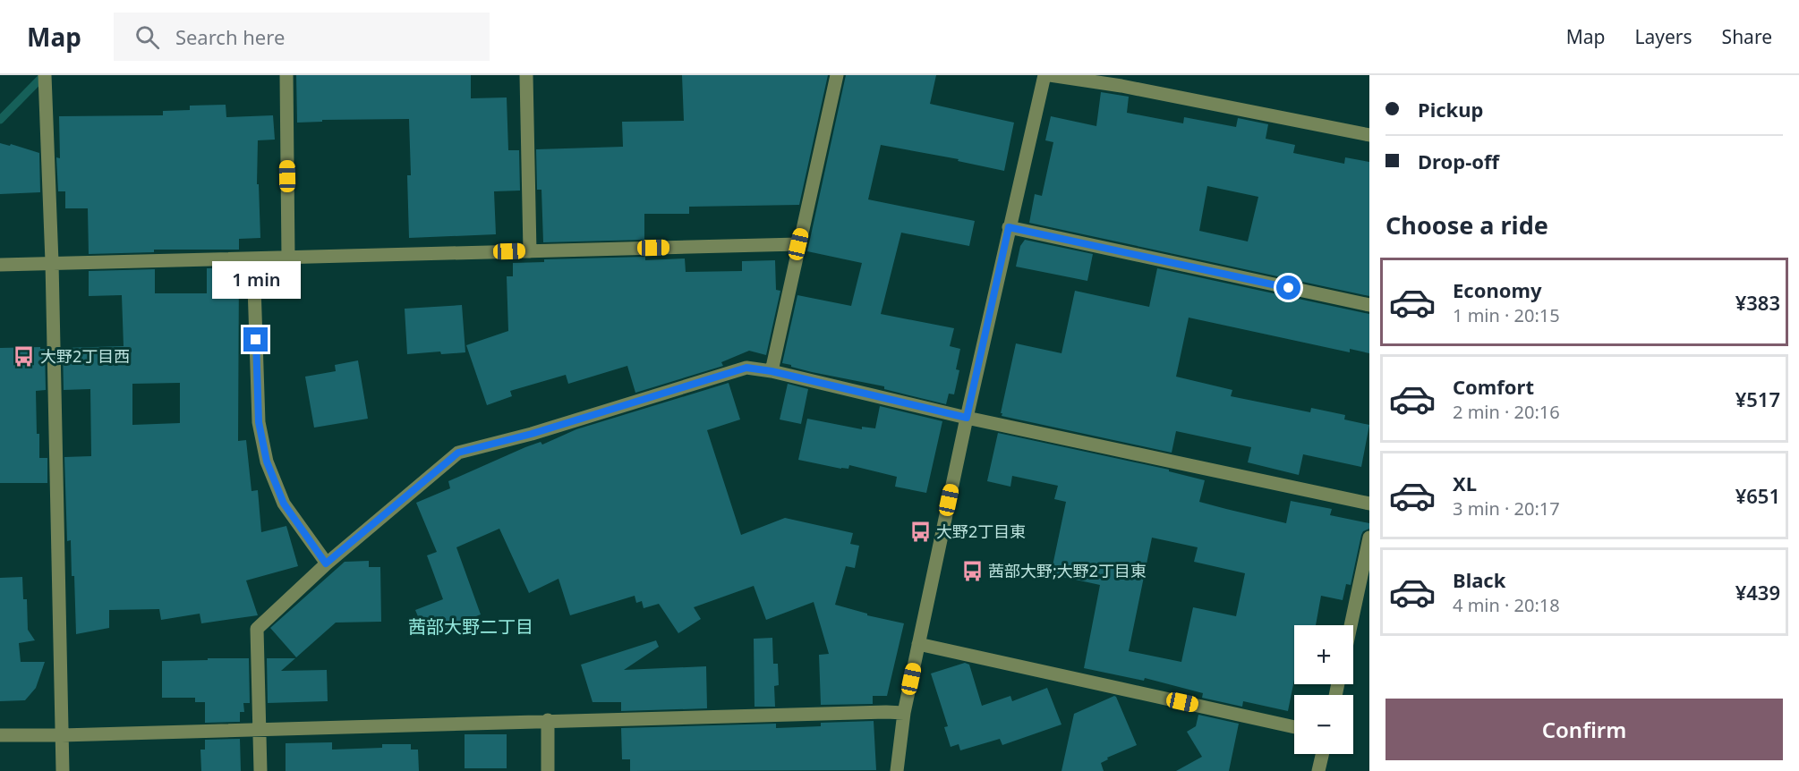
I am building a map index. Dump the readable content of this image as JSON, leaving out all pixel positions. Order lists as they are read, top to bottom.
{
  "districts": ["茜部大野二丁目"],
  "places": {
    "bus stop": ["大野2丁目西", "大野2丁目東", "茜部大野;大野2丁目東"]
  },
  "page": {
    "header": "Map",
    "search": "Search here",
    "nav": ["Map", "Layers", "Share"],
    "banner": ["Pickup", "Drop-off"],
    "heading": "Choose a ride",
    "list": [
      {
        "name": "Economy",
        "note": "1 min · 20:15",
        "value": "¥383"
      },
      {
        "name": "Comfort",
        "note": "2 min · 20:16",
        "value": "¥517"
      },
      {
        "name": "XL",
        "note": "3 min · 20:17",
        "value": "¥651"
      },
      {
        "name": "Black",
        "note": "4 min · 20:18",
        "value": "¥439"
      }
    ],
    "bubble": "1 min",
    "map_buttons": ["+", "−"],
    "buttons": "Confirm"
  }
}
